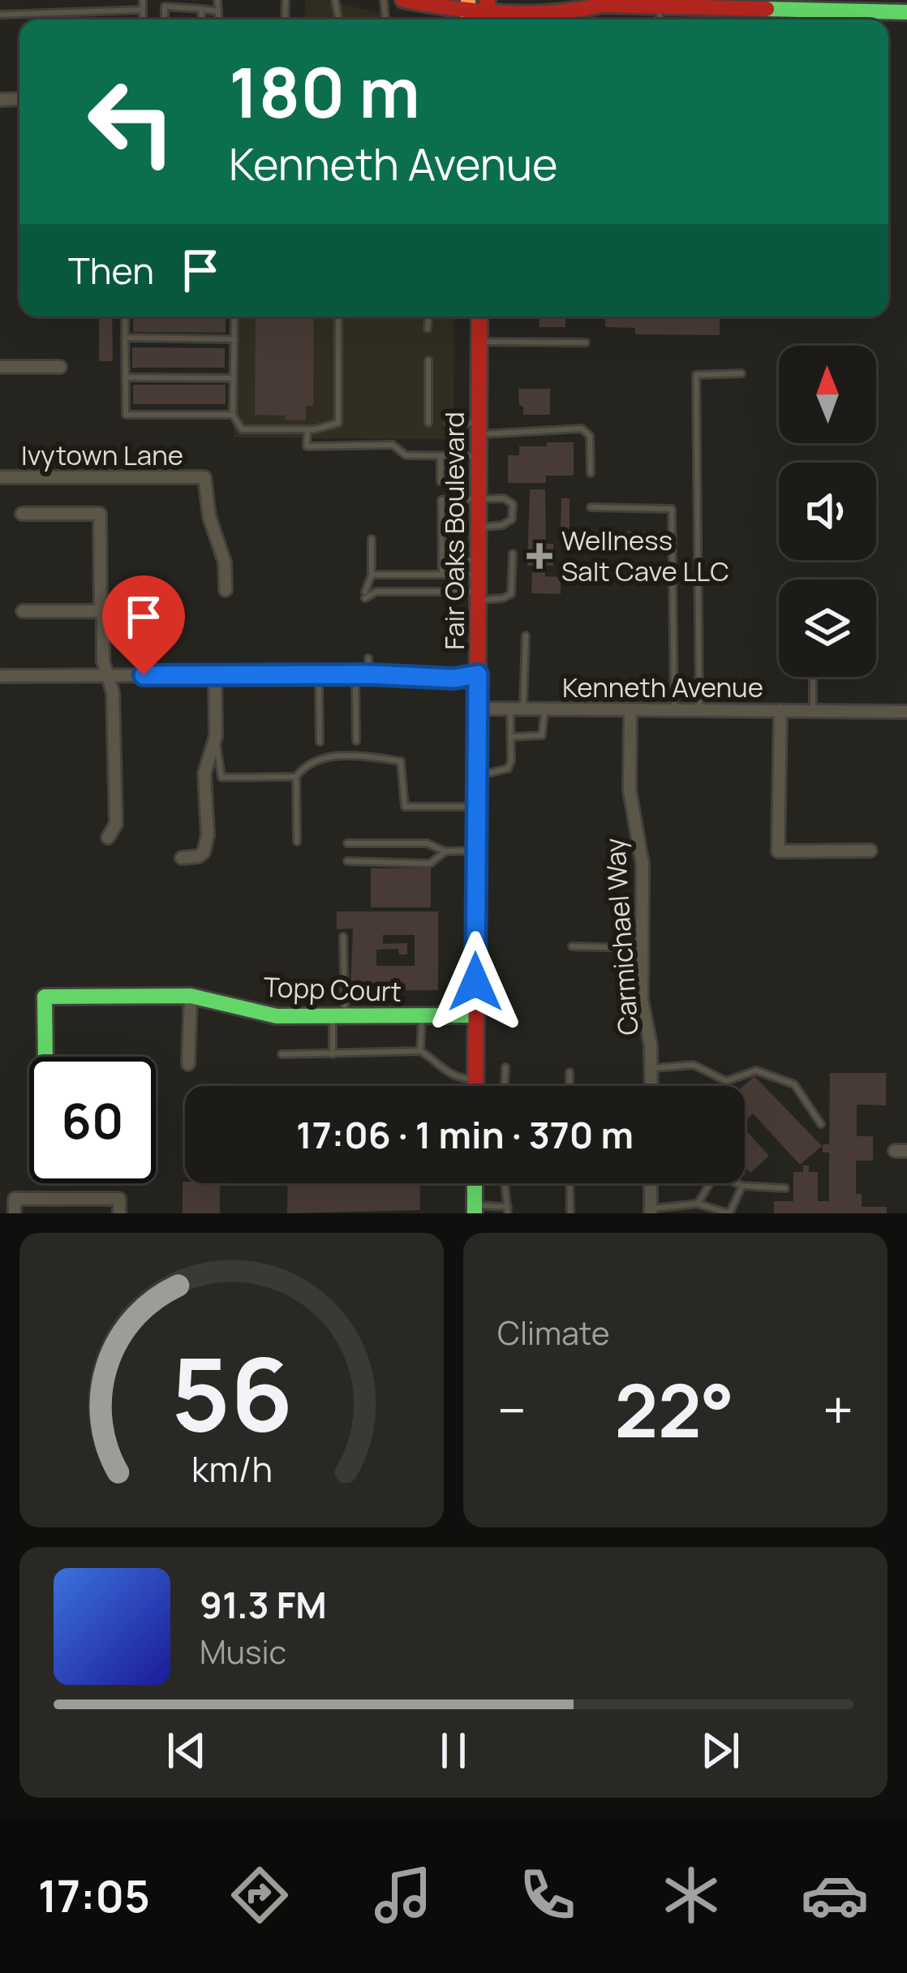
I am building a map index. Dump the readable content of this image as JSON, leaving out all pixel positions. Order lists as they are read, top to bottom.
{
  "streets": {
    "street": [
      "Ivytown Lane",
      "Fair Oaks Boulevard",
      "Kenneth Avenue",
      "Carmichael Way",
      "Topp Court"
    ]
  },
  "crossings": [
    ["Fair Oaks Boulevard", "Kenneth Avenue"],
    ["Fair Oaks Boulevard", "Topp Court"],
    ["Kenneth Avenue", "Carmichael Way"]
  ],
  "places": {
    "health": ["Wellness Salt Cave LLC"]
  },
  "north": "top",
  "page": {
    "turn": ["180 m", "Kenneth Avenue"],
    "then": "Then",
    "limit": "60",
    "trip": "17:06 · 1 min · 370 m",
    "tile": "Climate",
    "heat": ["−", "22°", "+"],
    "song": ["91.3 FM", "Music"],
    "tabs": "17:05",
    "gauge": ["56", "km/h"]
  }
}
